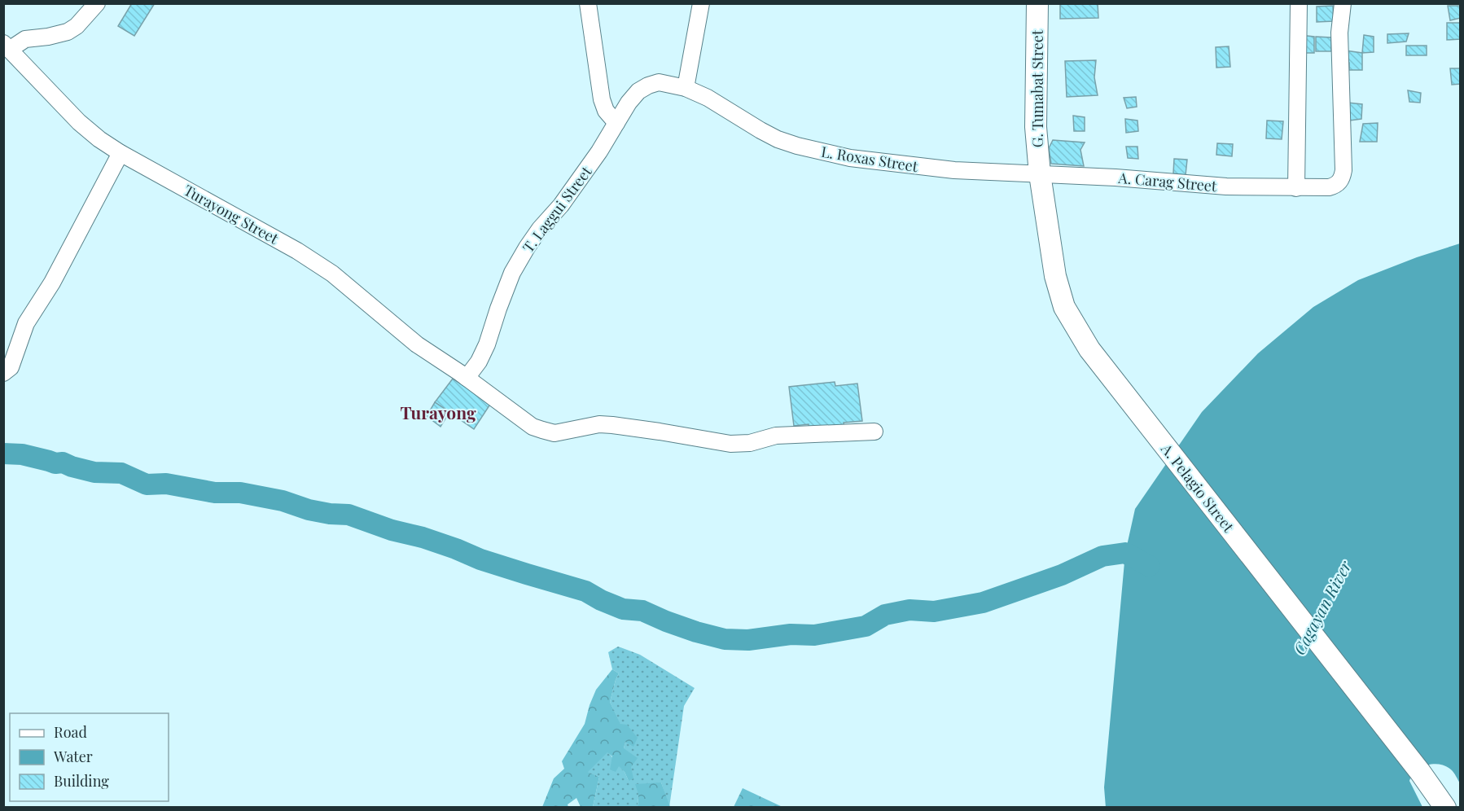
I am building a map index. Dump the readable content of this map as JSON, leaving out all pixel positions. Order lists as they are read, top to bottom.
{
  "streets": {
    "main road": ["G. Tumabat Street", "A. Pelagio Street"],
    "street": [
      "L. Roxas Street",
      "A. Carag Street",
      "T. Laggui Street",
      "Turayong Street"
    ]
  },
  "crossings": [
    ["G. Tumabat Street", "L. Roxas Street"],
    ["G. Tumabat Street", "A. Carag Street"],
    ["G. Tumabat Street", "A. Pelagio Street"],
    ["L. Roxas Street", "A. Carag Street"],
    ["L. Roxas Street", "T. Laggui Street"],
    ["L. Roxas Street", "A. Pelagio Street"],
    ["A. Carag Street", "A. Pelagio Street"],
    ["T. Laggui Street", "Turayong Street"]
  ],
  "districts": ["Turayong"],
  "water": ["Cagayan River"],
  "legend": ["Road", "Water", "Building"]
}
